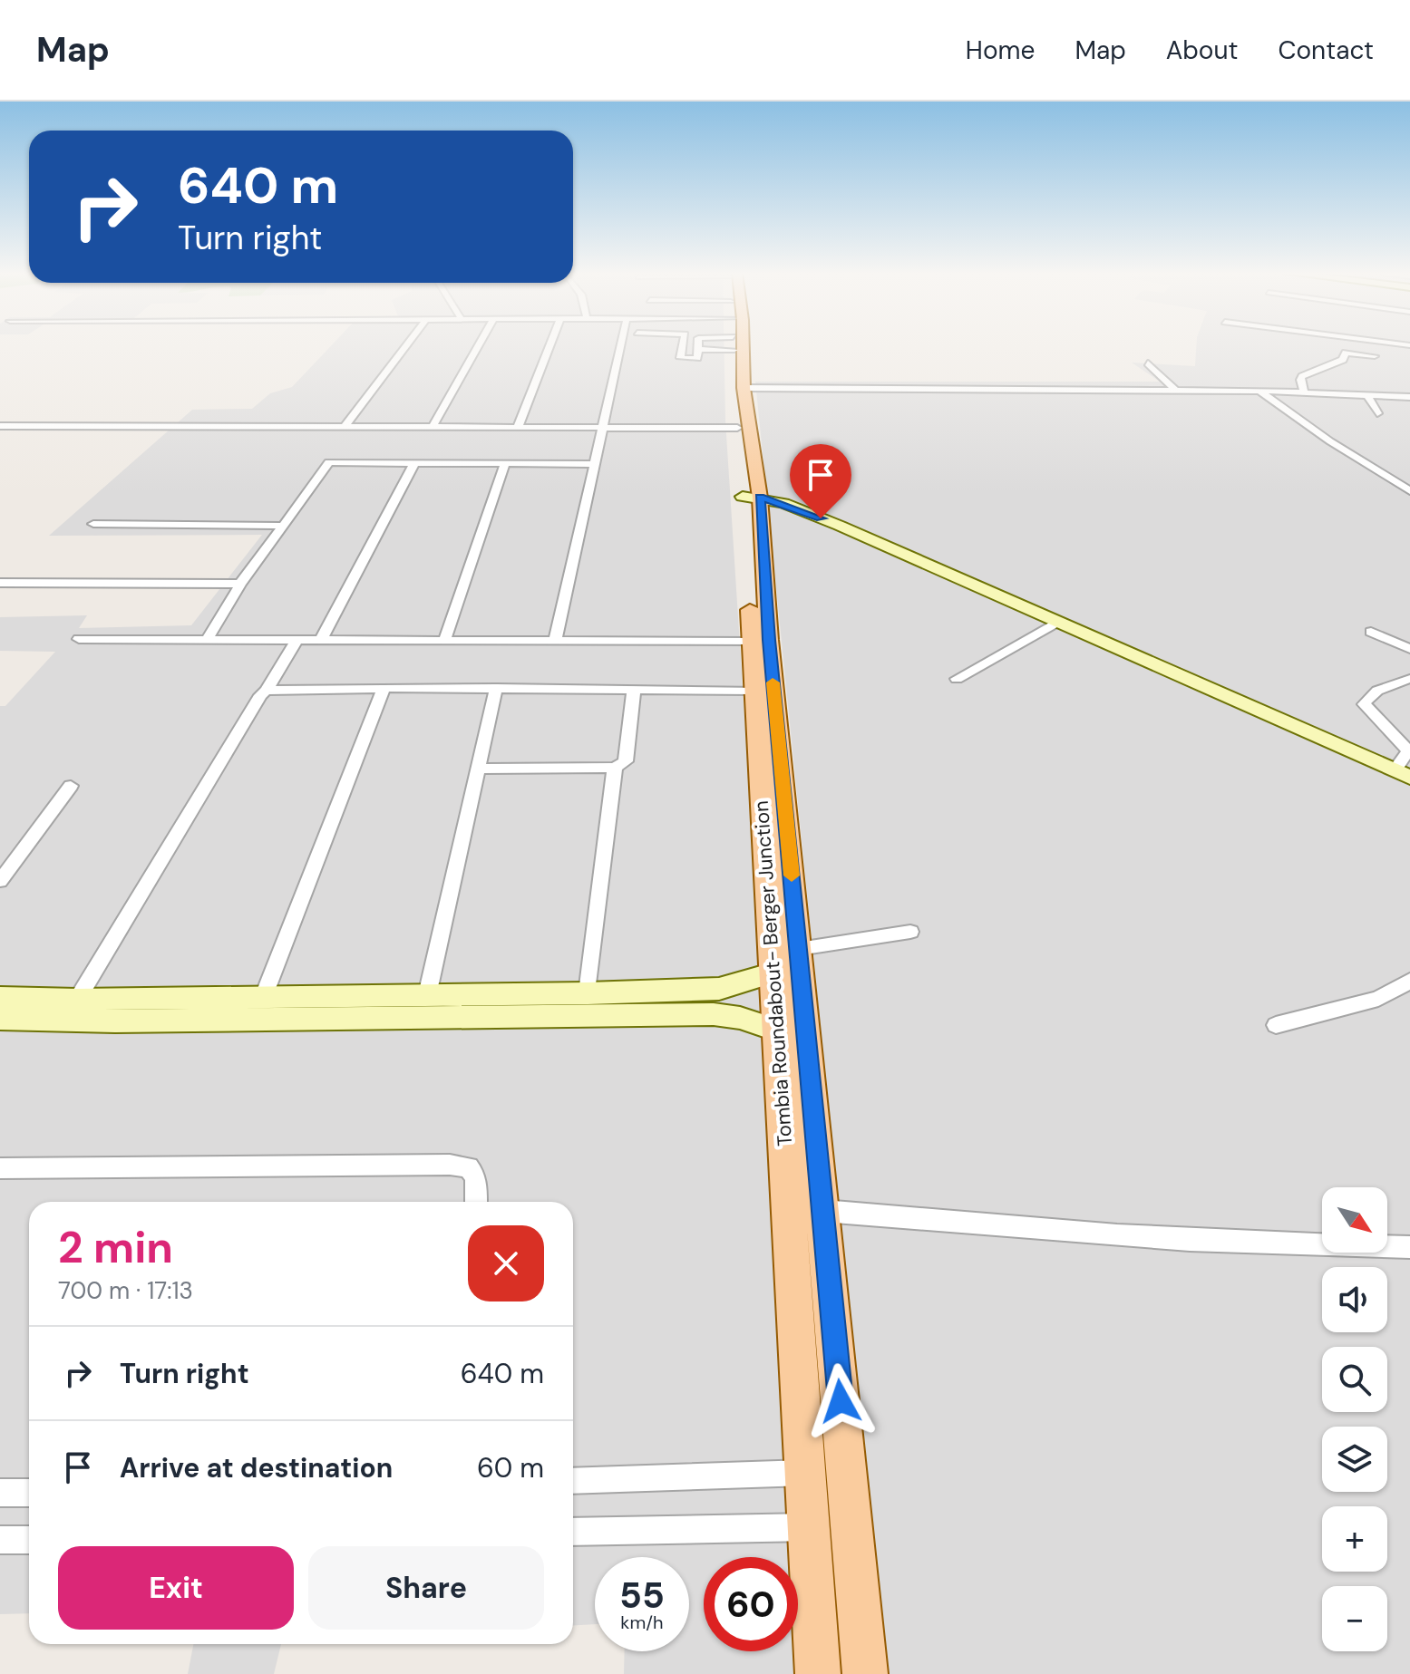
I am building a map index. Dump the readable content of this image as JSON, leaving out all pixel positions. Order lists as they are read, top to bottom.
{
  "streets": {
    "main road": ["Tombia Roundabout- Berger Junction"]
  },
  "north": "bottom right",
  "page": {
    "header": "Map",
    "nav": [
      "Home",
      "Map",
      "About",
      "Contact"
    ],
    "turn": ["640 m", "Turn right"],
    "map_buttons": ["+", "−"],
    "heading": ["2 min", "700 m · 17:13"],
    "list": [
      {
        "name": "Turn right",
        "value": "640 m"
      },
      {
        "name": "Arrive at destination",
        "value": "60 m"
      }
    ],
    "buttons": ["Exit", "Share"],
    "speed": "55 km/h",
    "limit": "60"
  }
}
